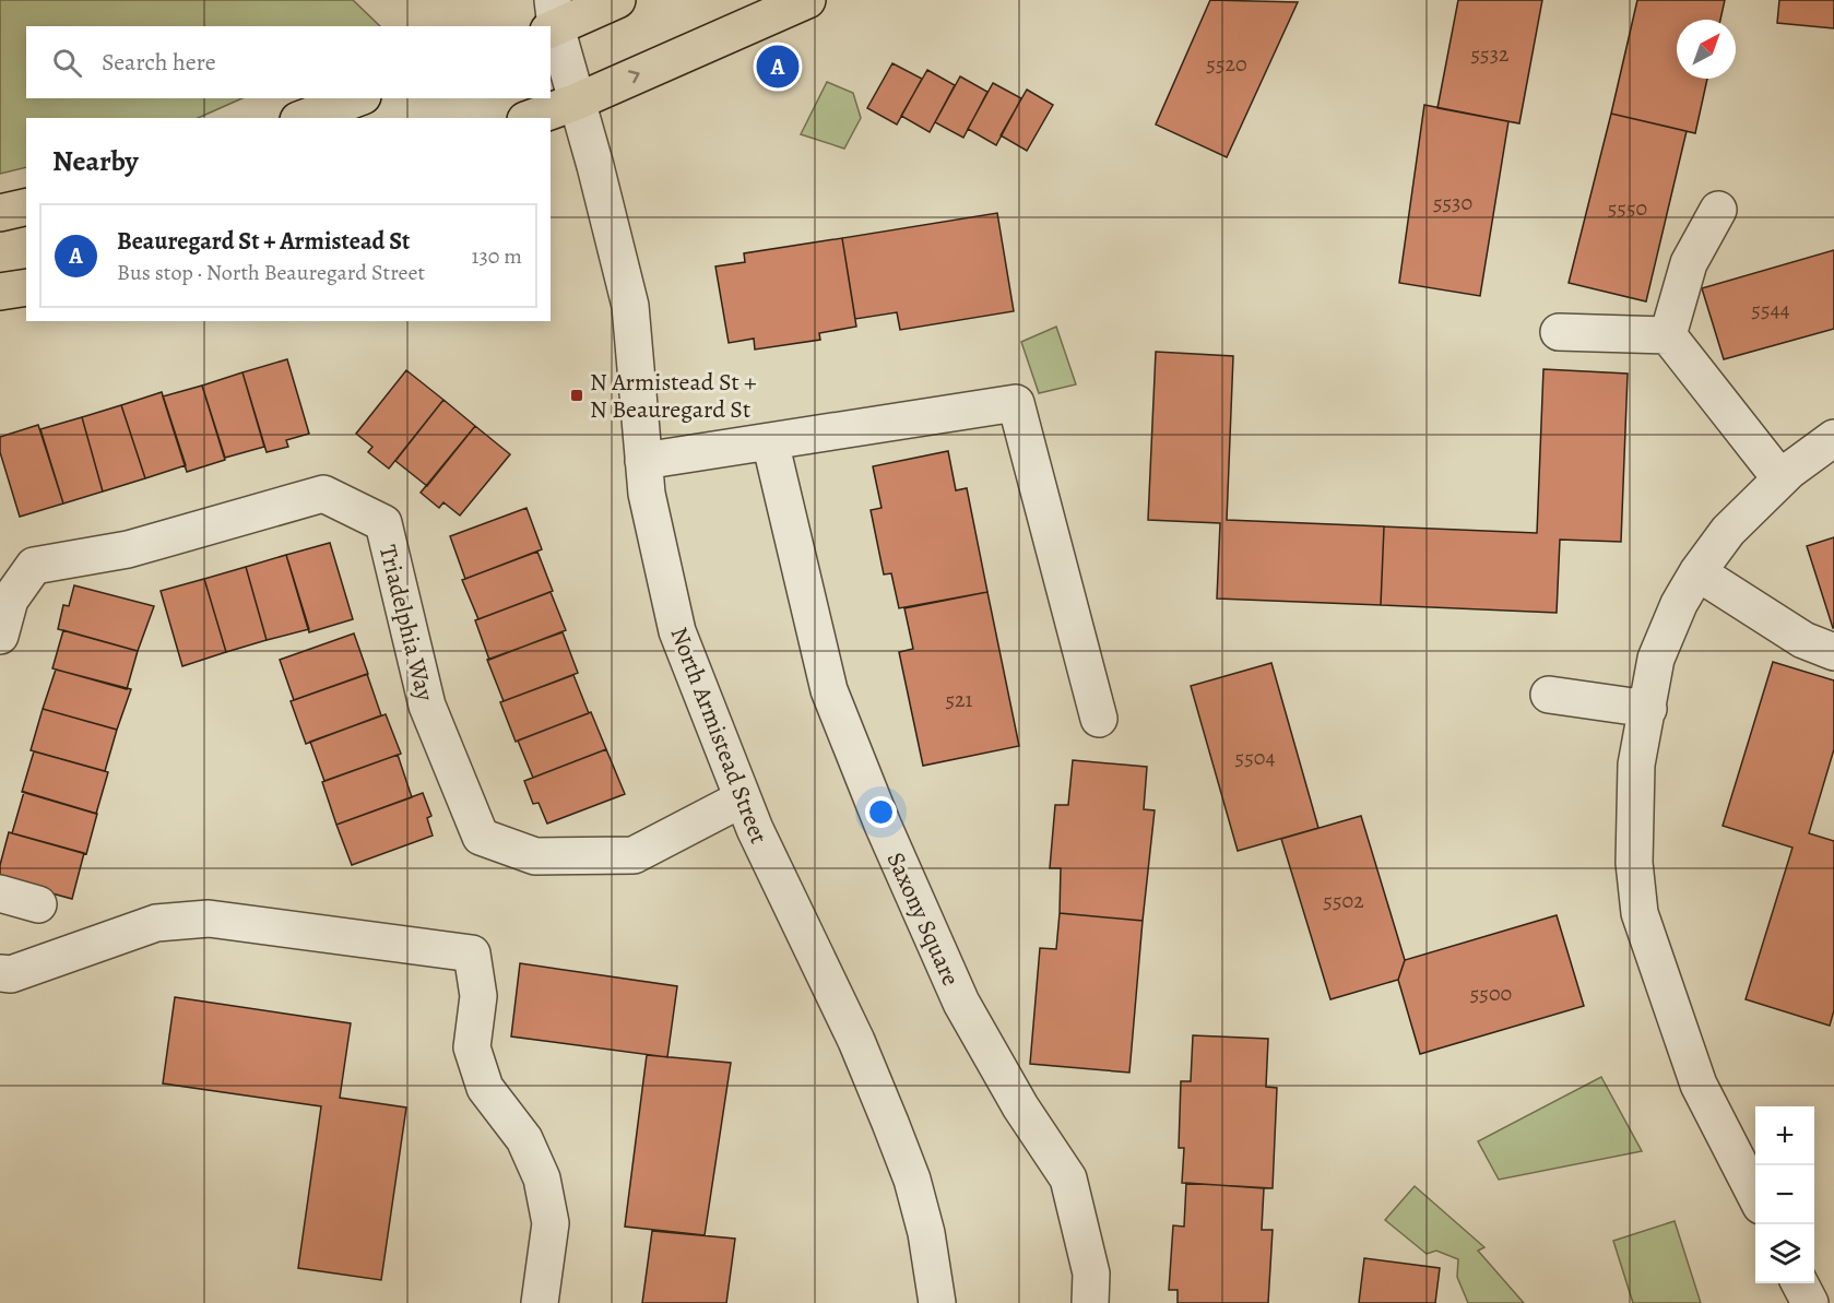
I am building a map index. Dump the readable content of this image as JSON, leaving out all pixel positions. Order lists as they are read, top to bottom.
{
  "streets": {
    "street": ["Triadelphia Way", "North Armistead Street", "Saxony Square"]
  },
  "crossings": [
    ["Triadelphia Way", "North Armistead Street"]
  ],
  "places": {
    "transit": ["N Armistead St + N Beauregard St"]
  },
  "house_numbers": [
    "5532",
    "5520",
    "5530",
    "5550",
    "5544",
    "521",
    "5504",
    "5502",
    "5500"
  ],
  "north": "top right",
  "page": {
    "search": "Search here",
    "pins": "A",
    "heading": "Nearby",
    "list": [
      {
        "mark": "A",
        "name": "Beauregard St + Armistead St",
        "note": "Bus stop · North Beauregard Street",
        "value": "130 m"
      }
    ],
    "map_buttons": ["+", "−"]
  }
}
